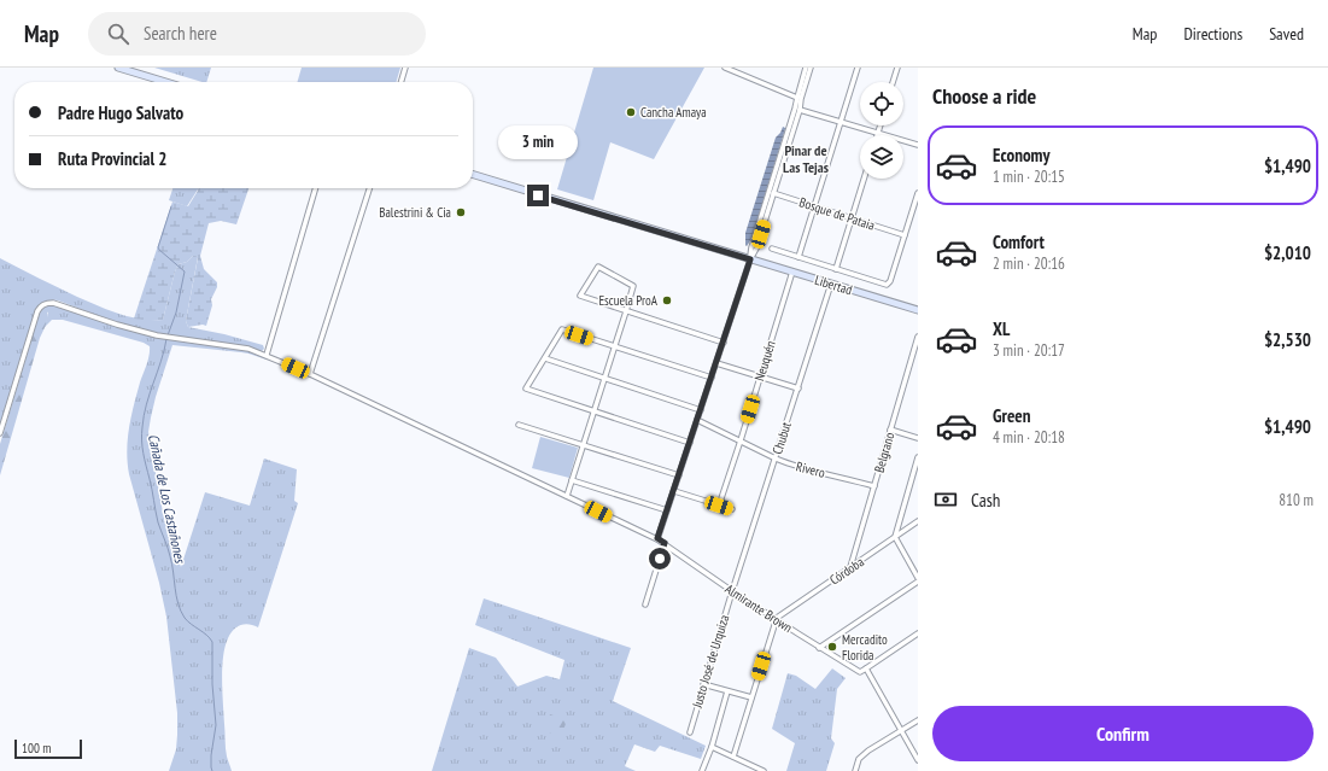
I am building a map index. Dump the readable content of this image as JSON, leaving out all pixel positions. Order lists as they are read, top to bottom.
{
  "streets": {
    "main road": ["Libertad"],
    "street": [
      "Bosque de Pataia",
      "Neuquén",
      "Chubut",
      "Belgrano",
      "Rivero",
      "Córdoba",
      "Almirante Brown",
      "Justo José de Urquiza"
    ]
  },
  "crossings": [
    ["Libertad", "Neuquén"],
    ["Libertad", "Chubut"],
    ["Neuquén", "Rivero"],
    ["Chubut", "Rivero"],
    ["Chubut", "Almirante Brown"],
    ["Chubut", "Justo José de Urquiza"],
    ["Belgrano", "Rivero"],
    ["Belgrano", "Córdoba"],
    ["Córdoba", "Almirante Brown"],
    ["Almirante Brown", "Justo José de Urquiza"]
  ],
  "districts": ["Pinar de Las Tejas"],
  "water": ["Cañada de Los Castañones"],
  "places": [
    "Cancha Amaya",
    "Balestrini & Cia",
    "Escuela ProA",
    "Mercadito Florida"
  ],
  "scale_bar": "100 m",
  "page": {
    "header": "Map",
    "search": "Search here",
    "nav": ["Map", "Directions", "Saved"],
    "heading": "Choose a ride",
    "banner": ["Padre Hugo Salvato", "Ruta Provincial 2"],
    "bubble": "3 min",
    "list": [
      {
        "name": "Economy",
        "note": "1 min · 20:15",
        "value": "$1,490"
      },
      {
        "name": "Comfort",
        "note": "2 min · 20:16",
        "value": "$2,010"
      },
      {
        "name": "XL",
        "note": "3 min · 20:17",
        "value": "$2,530"
      },
      {
        "name": "Green",
        "note": "4 min · 20:18",
        "value": "$1,490"
      }
    ],
    "pay": ["Cash", "810 m"],
    "buttons": "Confirm",
    "scale": "100 m"
  }
}
